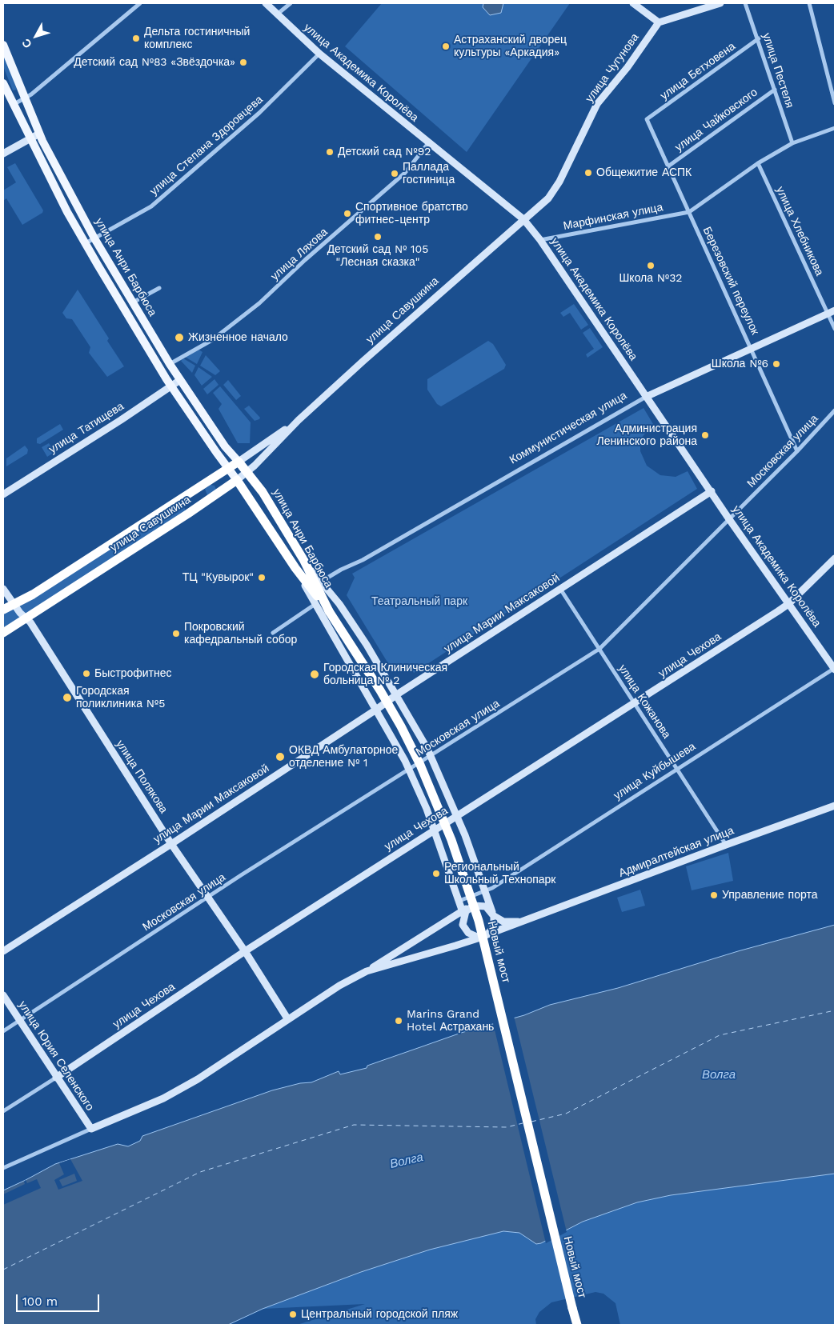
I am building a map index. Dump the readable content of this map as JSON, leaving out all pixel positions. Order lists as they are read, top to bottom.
{
  "streets": {
    "highway": ["улица Анри Барбюса", "улица Савушкина", "Новый мост"],
    "street": [
      "улица Чугунова",
      "улица Пестеля",
      "улица Бетховена",
      "улица Академика Королёва",
      "улица Чайковского",
      "улица Степана Здоровцева",
      "Марфинская улица",
      "улица Хлебникова",
      "улица Ляхова",
      "Березовский переулок",
      "улица Татищева",
      "Коммунистическая улица",
      "Московская улица",
      "улица Марии Максаковой",
      "улица Чехова",
      "улица Кожанова",
      "улица Куйбышева",
      "улица Полякова",
      "Адмиралтейская улица",
      "улица Юрия Селенского"
    ]
  },
  "crossings": [
    ["улица Чугунова", "улица Академика Королёва"],
    ["улица Чугунова", "улица Савушкина"],
    ["улица Пестеля", "улица Бетховена"],
    ["улица Пестеля", "улица Чайковского"],
    ["улица Бетховена", "Березовский переулок"],
    ["улица Академика Королёва", "улица Степана Здоровцева"],
    ["улица Академика Королёва", "Марфинская улица"],
    ["улица Академика Королёва", "улица Ляхова"],
    ["улица Академика Королёва", "улица Савушкина"],
    ["улица Академика Королёва", "Коммунистическая улица"],
    ["улица Академика Королёва", "Московская улица"],
    ["улица Академика Королёва", "улица Марии Максаковой"],
    ["улица Академика Королёва", "улица Чехова"],
    ["улица Академика Королёва", "улица Куйбышева"],
    ["улица Чайковского", "Березовский переулок"],
    ["улица Степана Здоровцева", "улица Анри Барбюса"],
    ["Марфинская улица", "Березовский переулок"],
    ["улица Хлебникова", "Коммунистическая улица"],
    ["улица Ляхова", "улица Анри Барбюса"],
    ["улица Анри Барбюса", "улица Савушкина"],
    ["улица Анри Барбюса", "улица Татищева"],
    ["улица Анри Барбюса", "Новый мост"],
    ["Березовский переулок", "Коммунистическая улица"],
    ["Березовский переулок", "Московская улица"],
    ["улица Савушкина", "улица Полякова"],
    ["Московская улица", "улица Кожанова"],
    ["Московская улица", "улица Полякова"],
    ["Московская улица", "улица Юрия Селенского"],
    ["улица Марии Максаковой", "улица Кожанова"],
    ["улица Марии Максаковой", "улица Полякова"],
    ["улица Чехова", "улица Кожанова"],
    ["улица Чехова", "улица Полякова"],
    ["улица Чехова", "улица Юрия Селенского"],
    ["улица Кожанова", "улица Куйбышева"],
    ["улица Кожанова", "Адмиралтейская улица"]
  ],
  "water": ["Волга"],
  "parks": ["Театральный парк"],
  "places": [
    "Дельта гостиничный комплекс",
    "Астраханский дворец культуры «Аркадия»",
    "Детский сад №83 «Звёздочка»",
    "Детский сад №92",
    "Общежитие АСПК",
    "Паллада гостиница",
    "Спортивное братство фитнес-центр",
    "Детский сад № 105 \"Лесная сказка\"",
    "Школа №32",
    "Жизненное начало",
    "Школа №6",
    "Администрация Ленинского района",
    "ТЦ \"Кувырок\"",
    "Покровский кафедральный собор",
    "Быстрофитнес",
    "Городская Клиническая больница № 2",
    "Городская поликлиника №5",
    "ОКВД Амбулаторное отделение № 1",
    "Региональный Школьный Технопарк",
    "Управление порта",
    "Marins Grand Hotel Астрахань",
    "Центральный городской пляж"
  ],
  "scale_bar": "100 m",
  "north": "bottom left"
}
